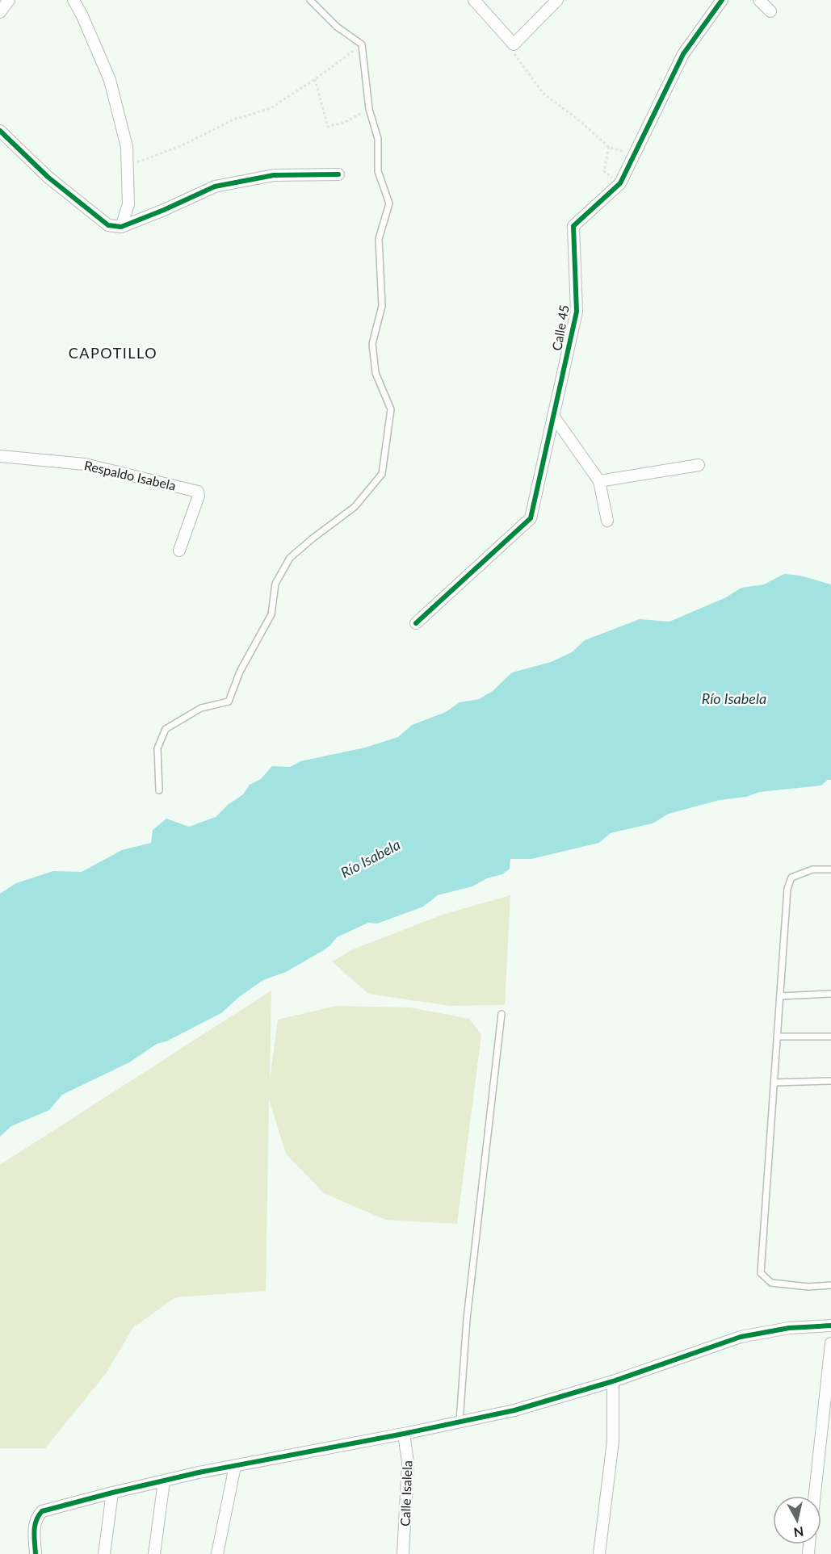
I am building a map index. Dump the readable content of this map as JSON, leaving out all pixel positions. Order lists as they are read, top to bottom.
{
  "streets": {
    "street": ["Calle 45", "Respaldo Isabela", "Calle Isalela"]
  },
  "districts": ["CAPOTILLO"],
  "water": ["Río Isabela"],
  "north": "bottom"
}
